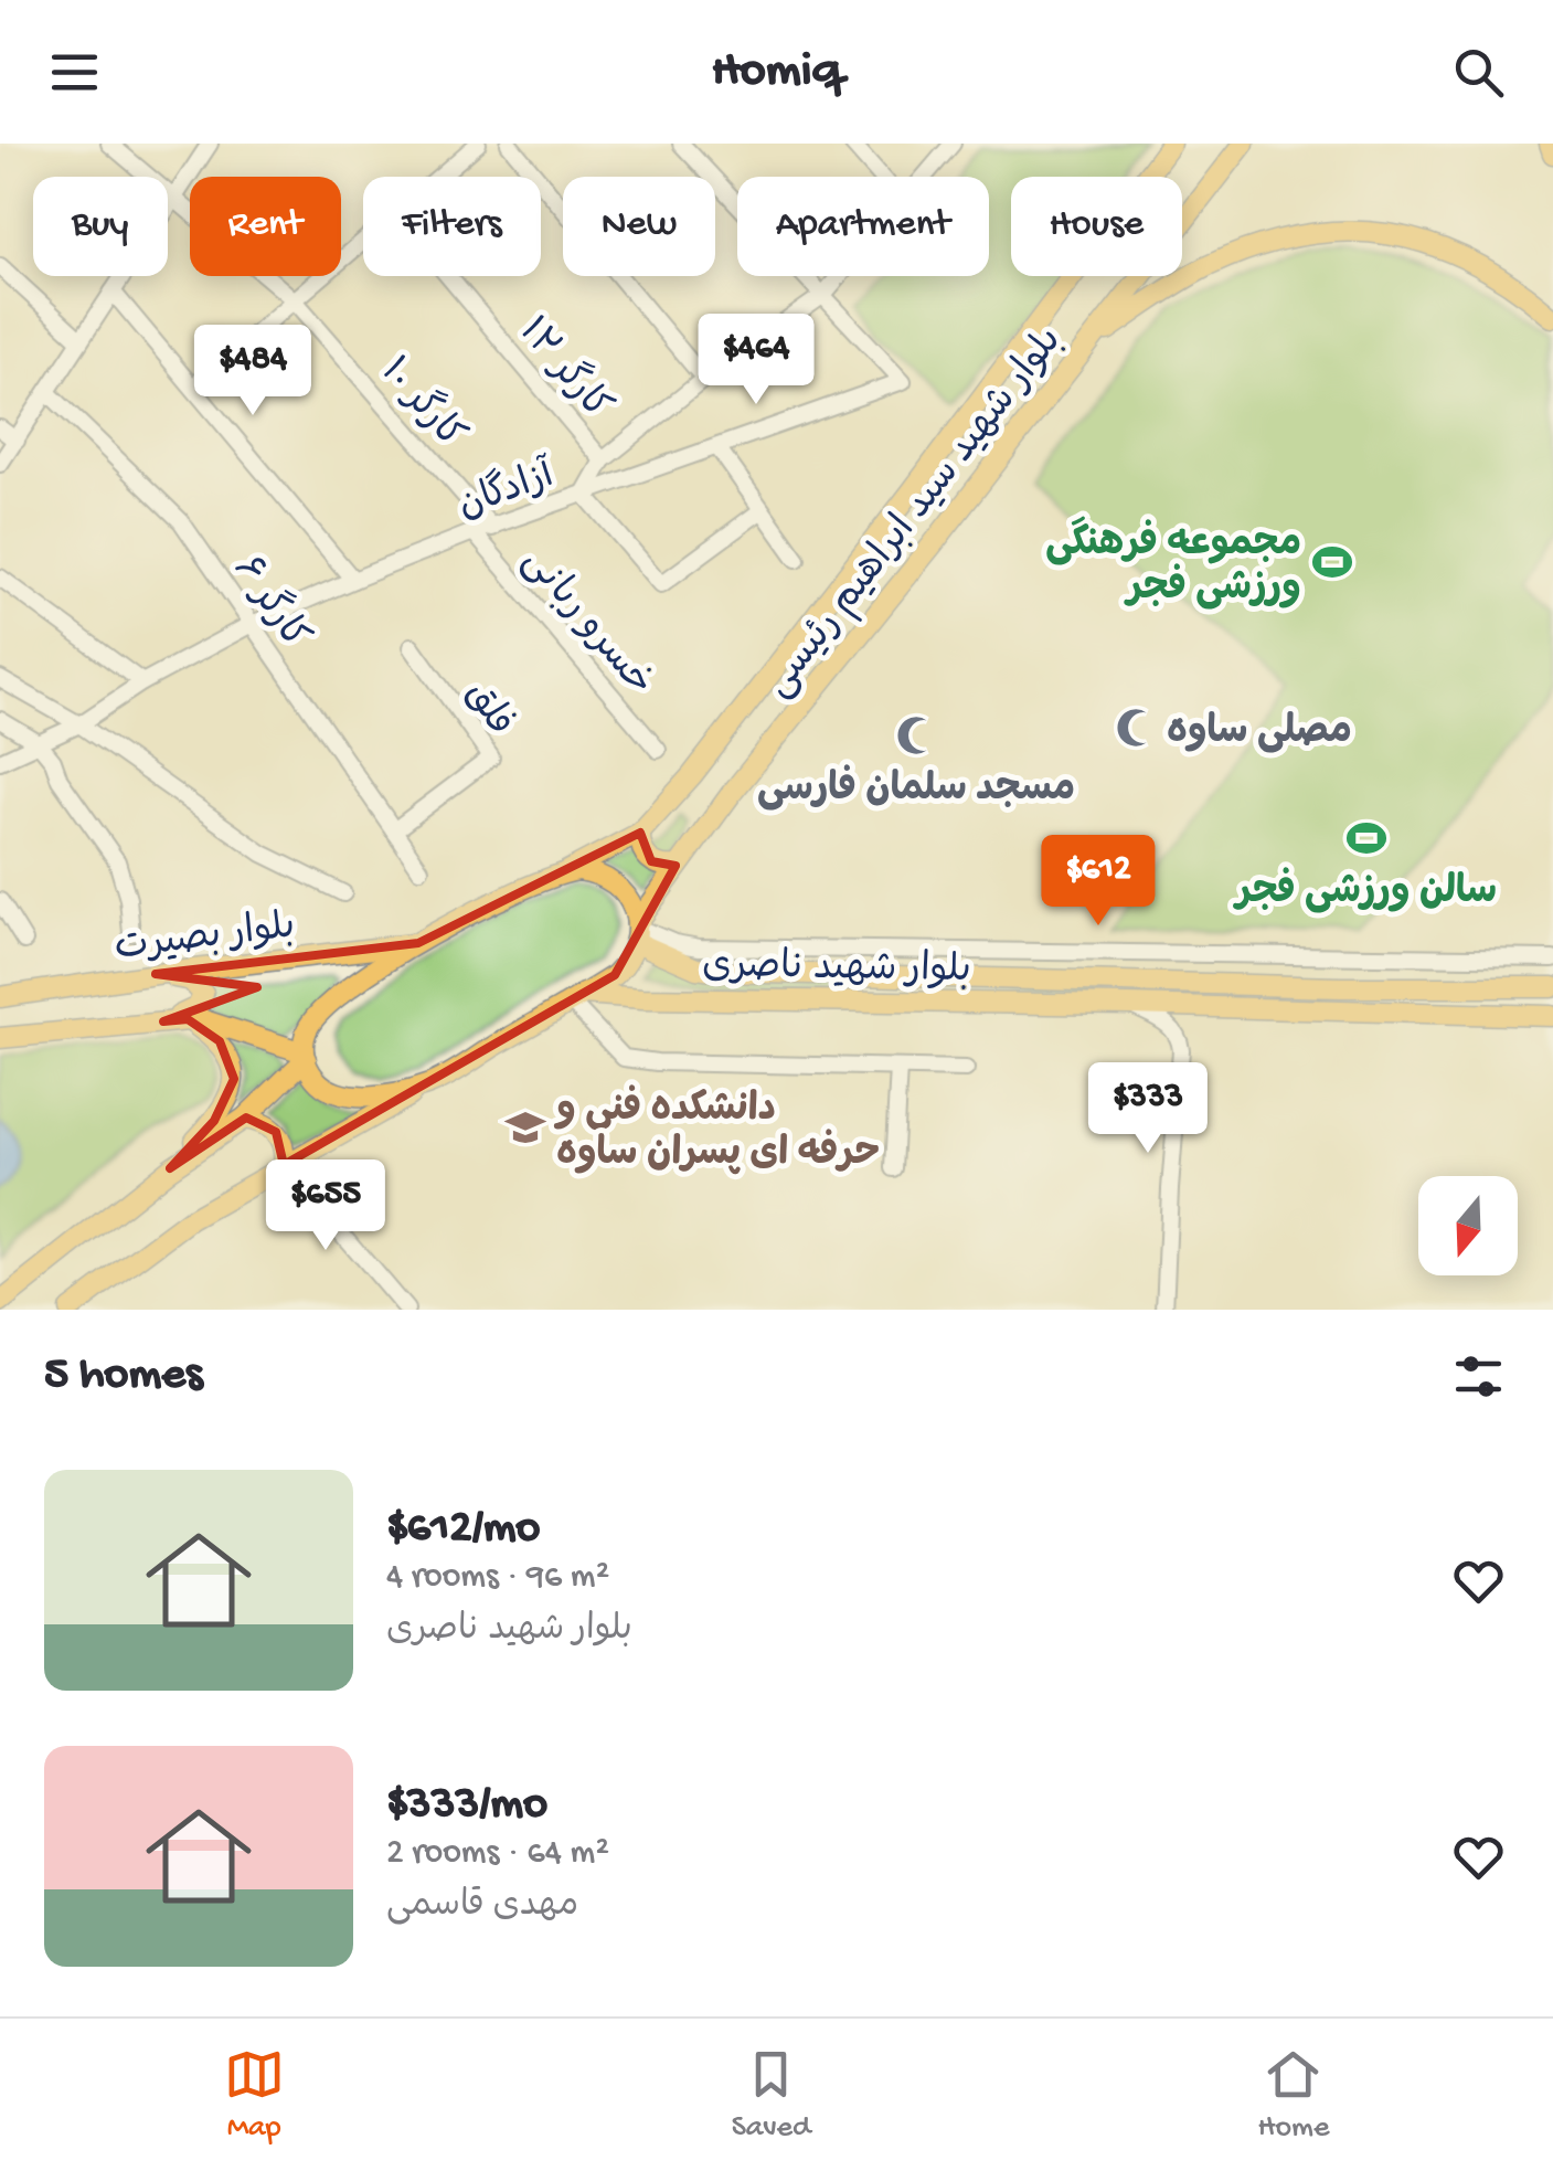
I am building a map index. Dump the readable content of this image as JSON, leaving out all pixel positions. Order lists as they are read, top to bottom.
{
  "streets": {
    "main road": ["بلوار شهید سید ابراهیم رئیسی", "بلوار بصیرت", "بلوار شهید ناصری"],
    "street": [
      "کارگر ۱۲",
      "کارگر ۱۰",
      "آزادگان",
      "کارگر ۶",
      "خسرو ربانی",
      "فلق"
    ]
  },
  "crossings": [
    ["کارگر ۱۰", "آزادگان"],
    ["آزادگان", "کارگر ۶"],
    ["آزادگان", "خسرو ربانی"],
    ["بلوار شهید سید ابراهیم رئیسی", "بلوار بصیرت"],
    ["بلوار شهید سید ابراهیم رئیسی", "بلوار شهید ناصری"],
    ["کارگر ۶", "فلق"]
  ],
  "places": {
    "sports": ["مجموعه فرهنگی ورزشی فجر", "سالن ورزشی فجر"],
    "mosque": ["مصلی ساوه", "مسجد سلمان فارسی"],
    "school or university": ["دانشکده فنی و حرفه ای پسران ساوه"]
  },
  "north": "bottom",
  "page": {
    "header": "Homiq",
    "chip": [
      "Buy",
      "Rent",
      "Filters",
      "New",
      "Apartment",
      "House"
    ],
    "price": [
      "$464",
      "$484",
      "$612",
      "$333",
      "$655"
    ],
    "heading": "5 homes",
    "list": [
      {
        "name": "$612/mo",
        "note": "4 rooms · 96 m² · بلوار شهید ناصری"
      },
      {
        "name": "$333/mo",
        "note": "2 rooms · 64 m² · مهدی قاسمی"
      }
    ],
    "tabs": ["Map", "Saved", "Home"]
  }
}
